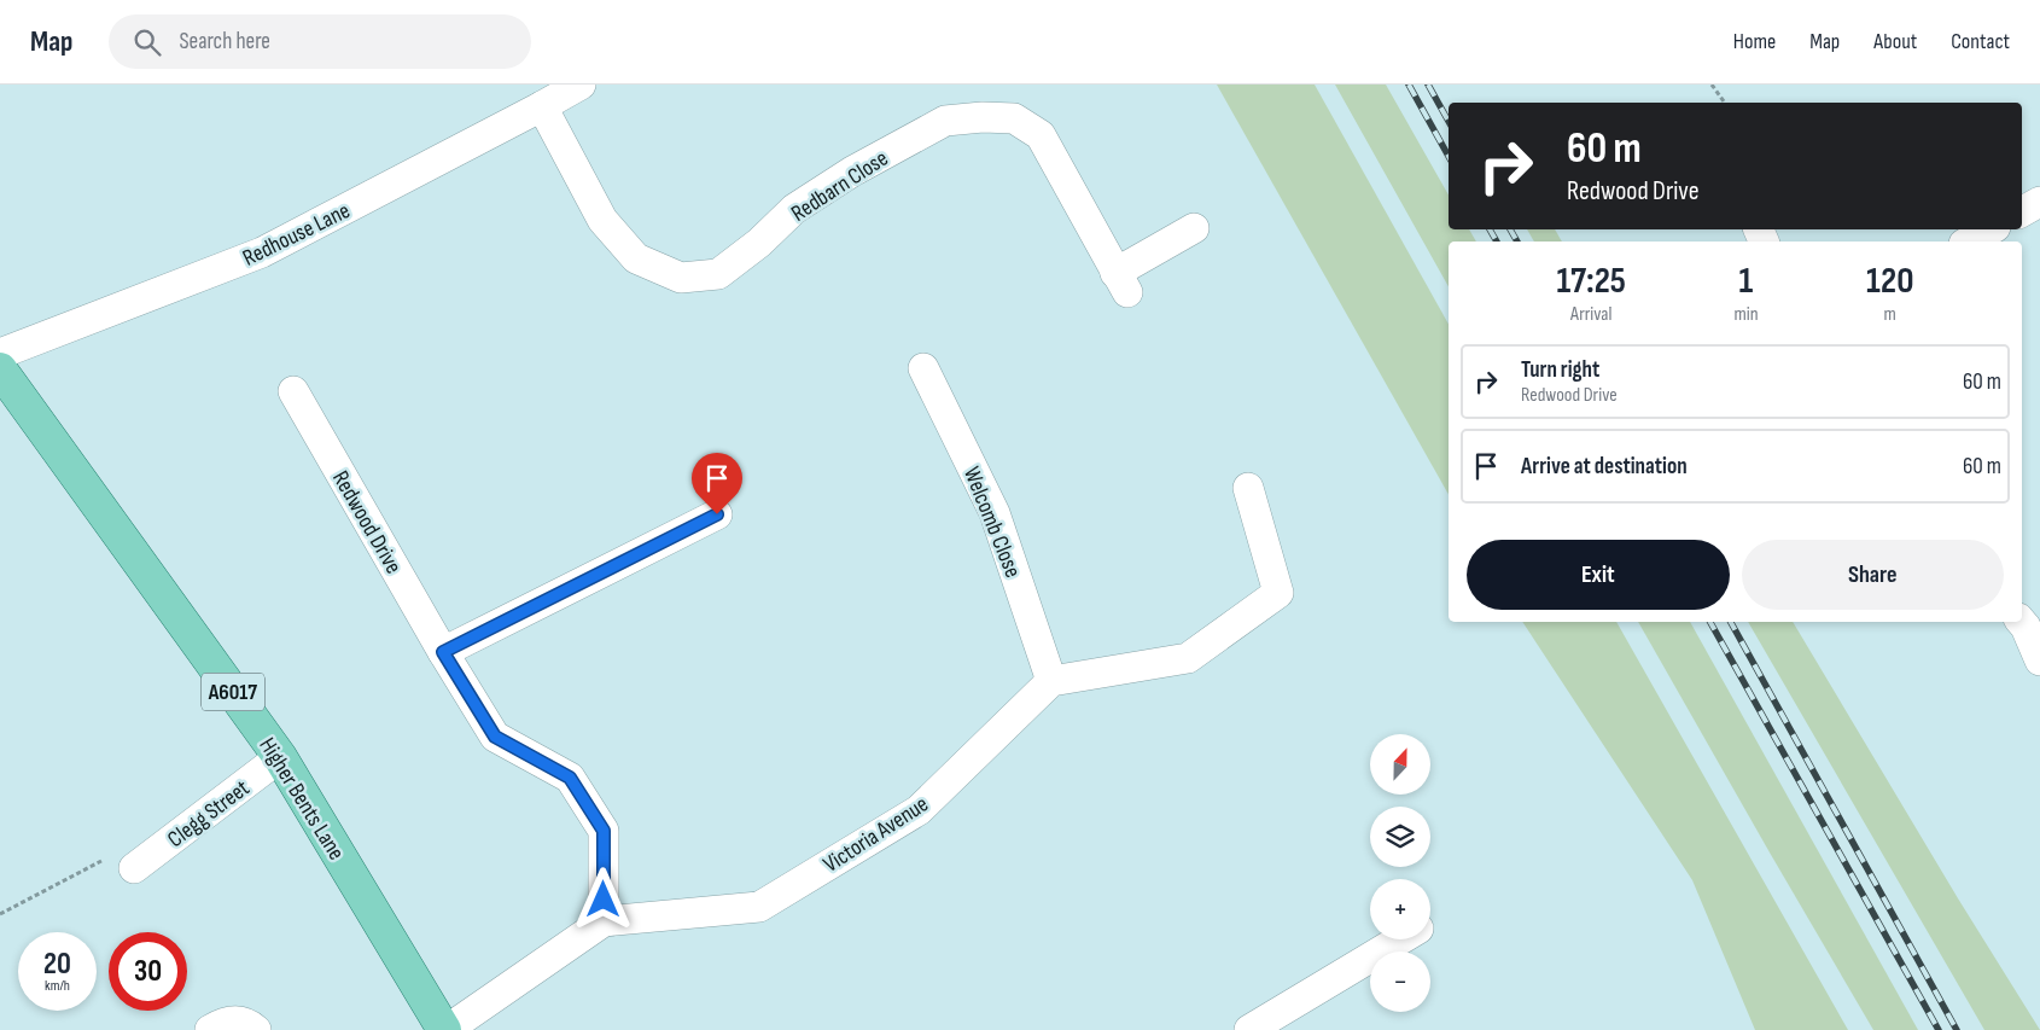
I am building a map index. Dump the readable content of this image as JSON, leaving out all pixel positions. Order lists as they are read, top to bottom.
{
  "streets": {
    "main road": ["A6017", "Higher Bents Lane"],
    "street": [
      "Redbarn Close",
      "Redhouse Lane",
      "Redwood Drive",
      "Welcomb Close",
      "Clegg Street",
      "Victoria Avenue"
    ]
  },
  "crossings": [
    ["Redbarn Close", "Redhouse Lane"],
    ["Redwood Drive", "Victoria Avenue"],
    ["Welcomb Close", "Victoria Avenue"],
    ["Higher Bents Lane", "Clegg Street"],
    ["Higher Bents Lane", "Victoria Avenue"]
  ],
  "north": "top",
  "page": {
    "header": "Map",
    "search": "Search here",
    "nav": [
      "Home",
      "Map",
      "About",
      "Contact"
    ],
    "turn": ["60 m", "Redwood Drive"],
    "eta": [
      "17:25",
      "Arrival",
      "1",
      "min",
      "120",
      "m"
    ],
    "list": [
      {
        "name": "Turn right",
        "note": "Redwood Drive",
        "value": "60 m"
      },
      {
        "name": "Arrive at destination",
        "value": "60 m"
      }
    ],
    "buttons": ["Exit", "Share"],
    "map_buttons": ["+", "−"],
    "speed": "20 km/h",
    "limit": "30"
  }
}
